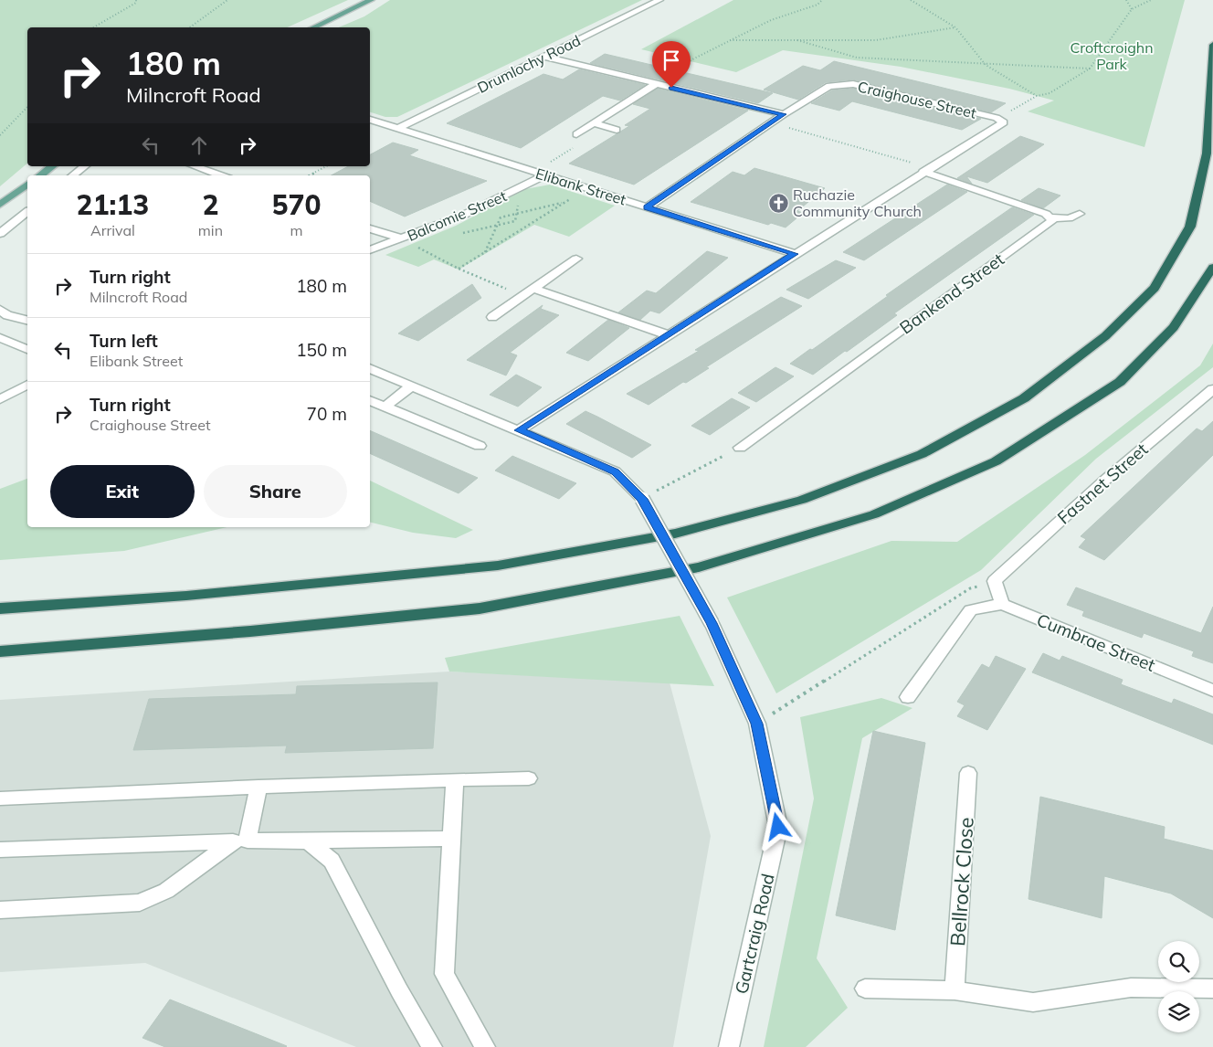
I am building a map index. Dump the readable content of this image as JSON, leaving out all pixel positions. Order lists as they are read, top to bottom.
{
  "streets": {
    "street": [
      "Drumlochy Road",
      "Craighouse Street",
      "Elibank Street",
      "Balcomie Street",
      "Bankend Street",
      "Fastnet Street",
      "Cumbrae Street",
      "Bellrock Close",
      "Gartcraig Road"
    ]
  },
  "crossings": [
    ["Drumlochy Road", "Elibank Street"],
    ["Craighouse Street", "Elibank Street"],
    ["Elibank Street", "Balcomie Street"]
  ],
  "parks": ["Croftcroighn Park"],
  "places": {
    "church": ["Ruchazie Community Church"]
  },
  "page": {
    "turn": ["180 m", "Milncroft Road"],
    "eta": [
      "21:13",
      "Arrival",
      "2",
      "min",
      "570",
      "m"
    ],
    "list": [
      {
        "name": "Turn right",
        "note": "Milncroft Road",
        "value": "180 m"
      },
      {
        "name": "Turn left",
        "note": "Elibank Street",
        "value": "150 m"
      },
      {
        "name": "Turn right",
        "note": "Craighouse Street",
        "value": "70 m"
      }
    ],
    "buttons": ["Exit", "Share"]
  }
}
